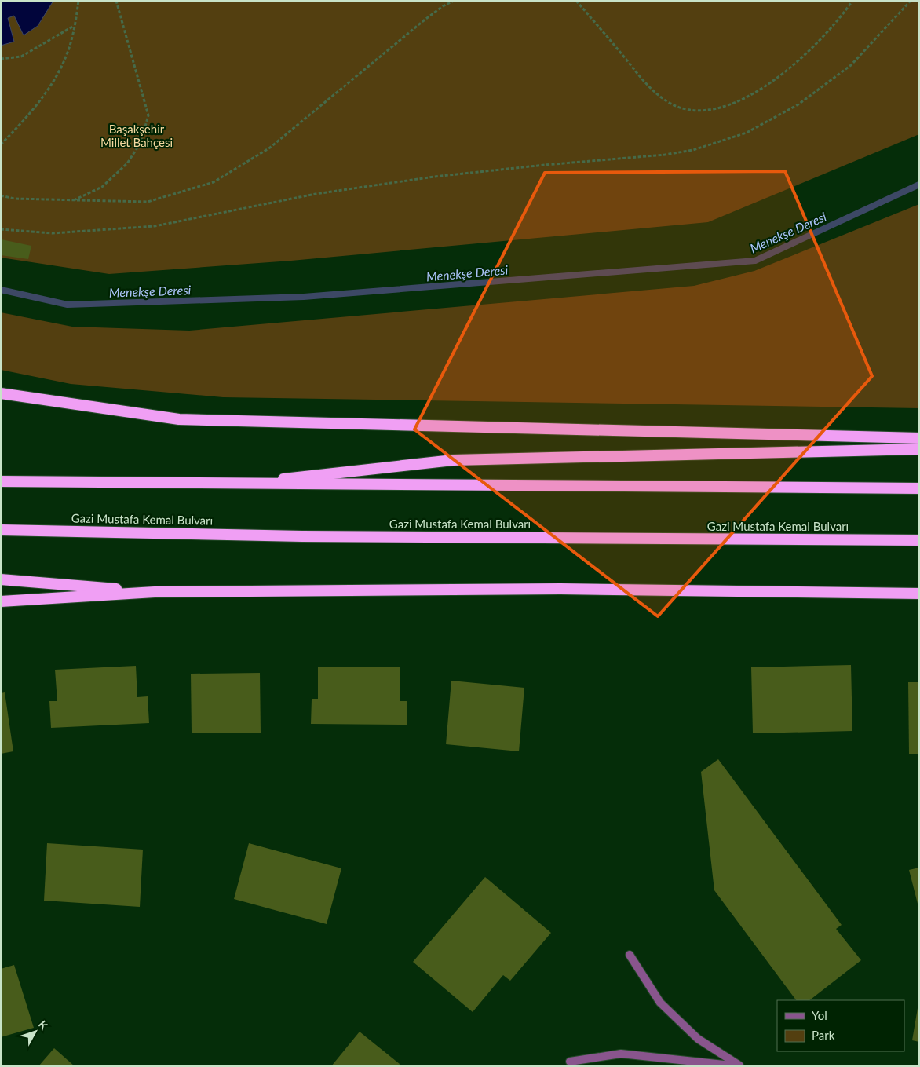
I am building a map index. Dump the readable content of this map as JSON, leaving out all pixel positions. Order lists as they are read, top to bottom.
{
  "streets": {
    "highway": ["Gazi Mustafa Kemal Bulvarı"]
  },
  "water": ["Menekşe Deresi"],
  "parks": ["Başakşehir Millet Bahçesi"],
  "legend": ["Yol", "Park"],
  "north": "top right"
}
